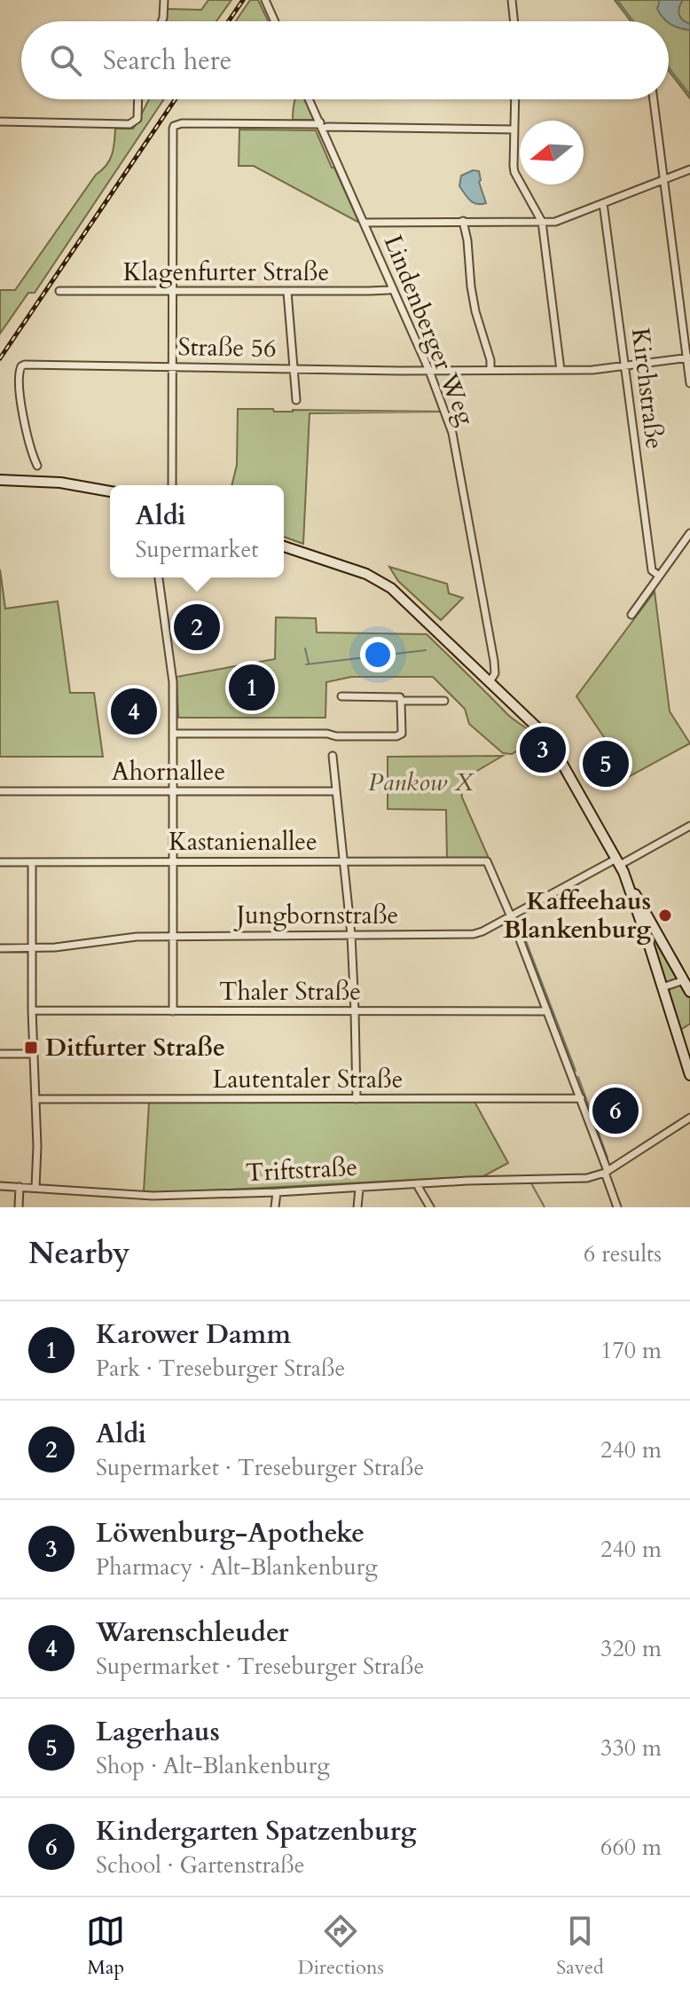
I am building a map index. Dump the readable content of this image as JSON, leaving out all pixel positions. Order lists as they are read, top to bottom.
{
  "streets": {
    "street": [
      "Klagenfurter Straße",
      "Lindenberger Weg",
      "Straße 56",
      "Kirchstraße",
      "Ahornallee",
      "Kastanienallee",
      "Jungbornstraße",
      "Thaler Straße",
      "Lautentaler Straße",
      "Triftstraße"
    ]
  },
  "crossings": [
    ["Klagenfurter Straße", "Lindenberger Weg"],
    ["Lindenberger Weg", "Straße 56"],
    ["Straße 56", "Kirchstraße"],
    ["Kastanienallee", "Jungbornstraße"]
  ],
  "parks": ["Pankow X"],
  "places": {
    "other": ["Kaffeehaus Blankenburg"],
    "transit": ["Ditfurter Straße"]
  },
  "north": "left",
  "page": {
    "search": "Search here",
    "popup": ["Aldi", "Supermarket"],
    "pins": [
      "2",
      "1",
      "4",
      "3",
      "5",
      "6"
    ],
    "heading": ["Nearby", "6 results"],
    "list": [
      {
        "mark": "1",
        "name": "Karower Damm",
        "note": "Park · Treseburger Straße",
        "value": "170 m"
      },
      {
        "mark": "2",
        "name": "Aldi",
        "note": "Supermarket · Treseburger Straße",
        "value": "240 m"
      },
      {
        "mark": "3",
        "name": "Löwenburg-Apotheke",
        "note": "Pharmacy · Alt-Blankenburg",
        "value": "240 m"
      },
      {
        "mark": "4",
        "name": "Warenschleuder",
        "note": "Supermarket · Treseburger Straße",
        "value": "320 m"
      },
      {
        "mark": "5",
        "name": "Lagerhaus",
        "note": "Shop · Alt-Blankenburg",
        "value": "330 m"
      },
      {
        "mark": "6",
        "name": "Kindergarten Spatzenburg",
        "note": "School · Gartenstraße",
        "value": "660 m"
      }
    ],
    "nav": ["Map", "Directions", "Saved"]
  }
}
